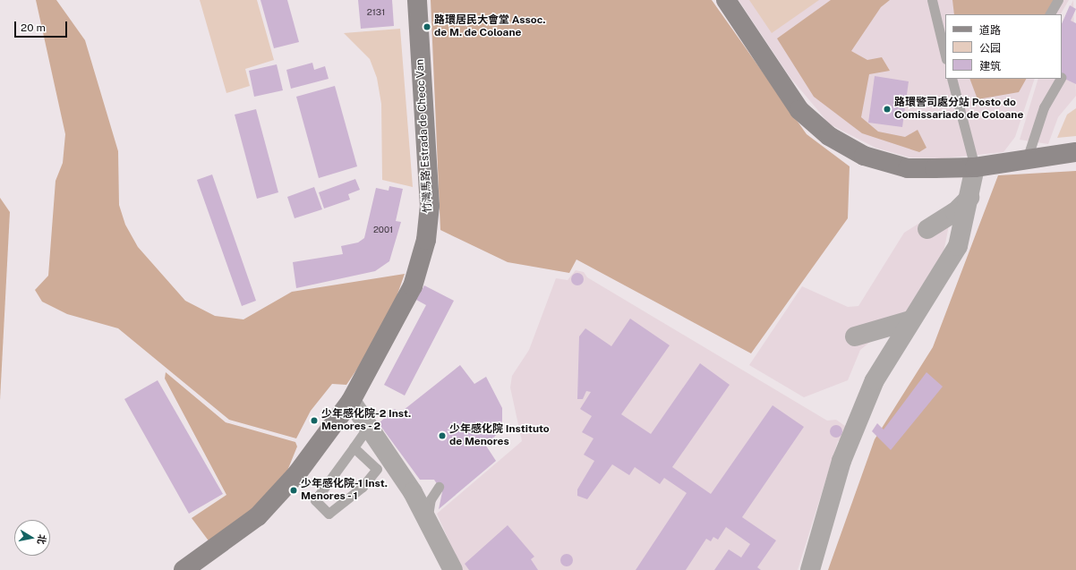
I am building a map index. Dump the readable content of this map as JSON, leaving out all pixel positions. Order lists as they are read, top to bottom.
{
  "streets": {
    "main road": ["竹灣馬路 Estrada de Cheoc Van"]
  },
  "places": [
    "路環居民大會堂 Assoc. de M. de Coloane",
    "路環警司處分站 Posto do Comissariado de Coloane",
    "少年感化院-2 Inst. Menores - 2",
    "少年感化院 Instituto de Menores",
    "少年感化院-1 Inst. Menores - 1"
  ],
  "house_numbers": ["2131", "2001"],
  "legend": ["道路", "公园", "建筑"],
  "scale_bar": "20 m",
  "north": "right"
}
